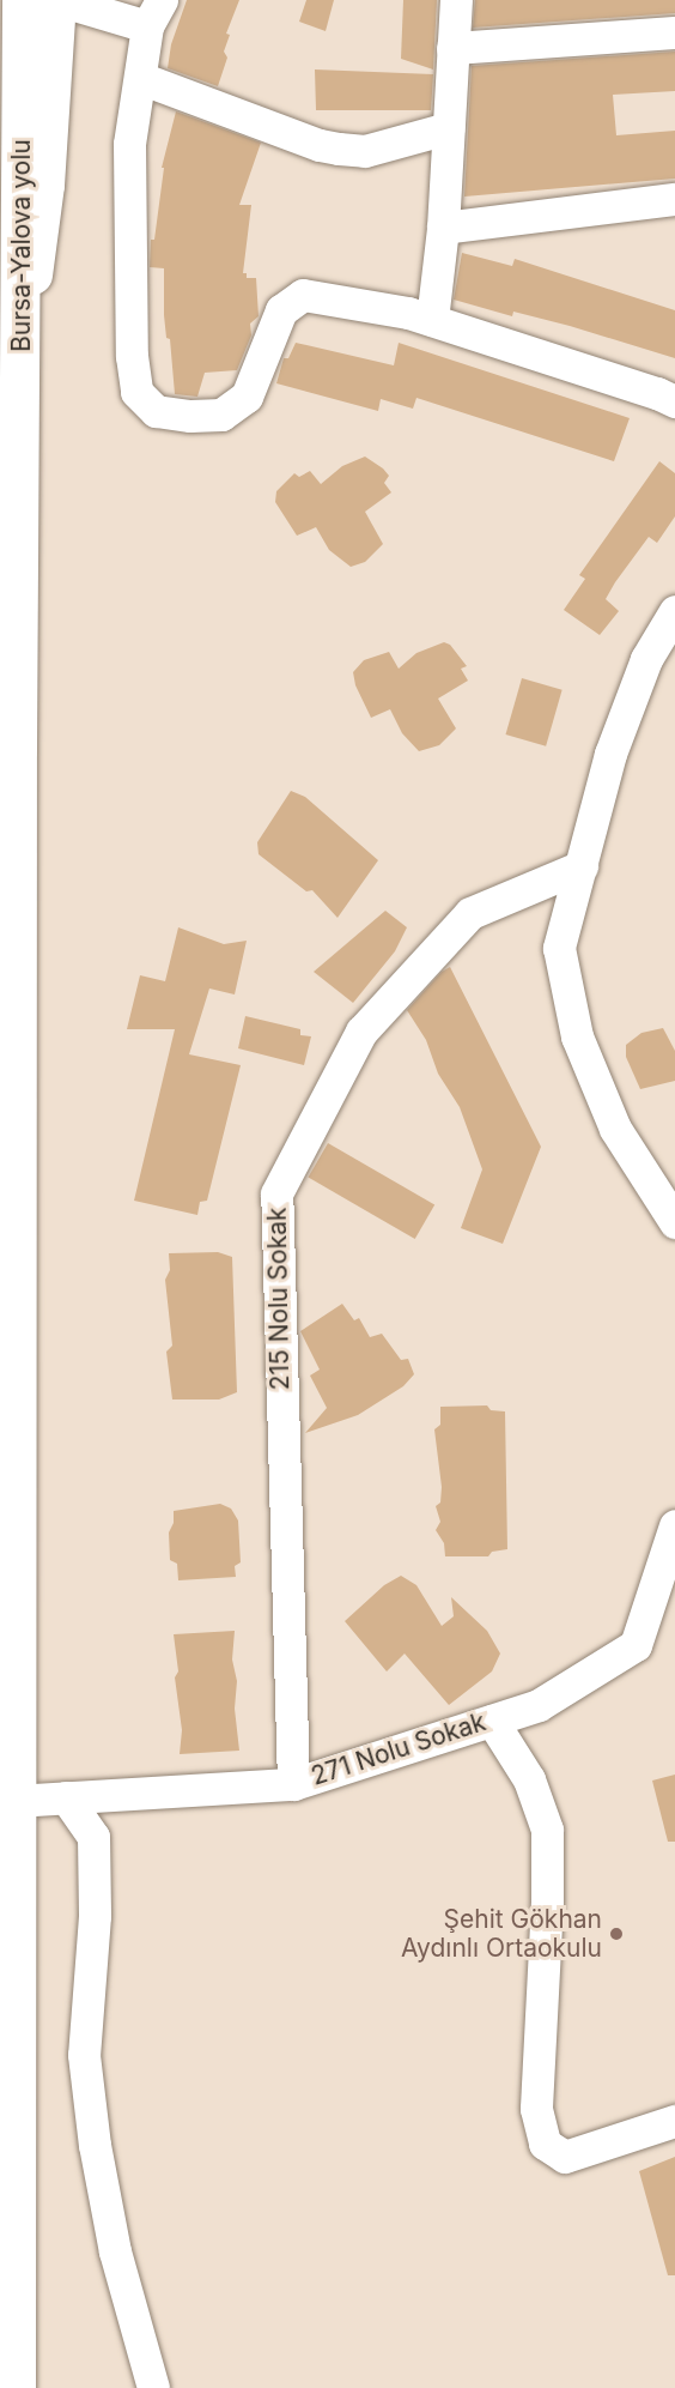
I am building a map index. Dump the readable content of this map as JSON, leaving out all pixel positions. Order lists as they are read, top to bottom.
{
  "streets": {
    "main road": ["Bursa-Yalova yolu"],
    "street": ["215 Nolu Sokak", "271 Nolu Sokak"]
  },
  "crossings": [
    ["Bursa-Yalova yolu", "271 Nolu Sokak"],
    ["215 Nolu Sokak", "271 Nolu Sokak"]
  ],
  "places": ["Şehit Gökhan Aydınlı Ortaokulu"]
}
